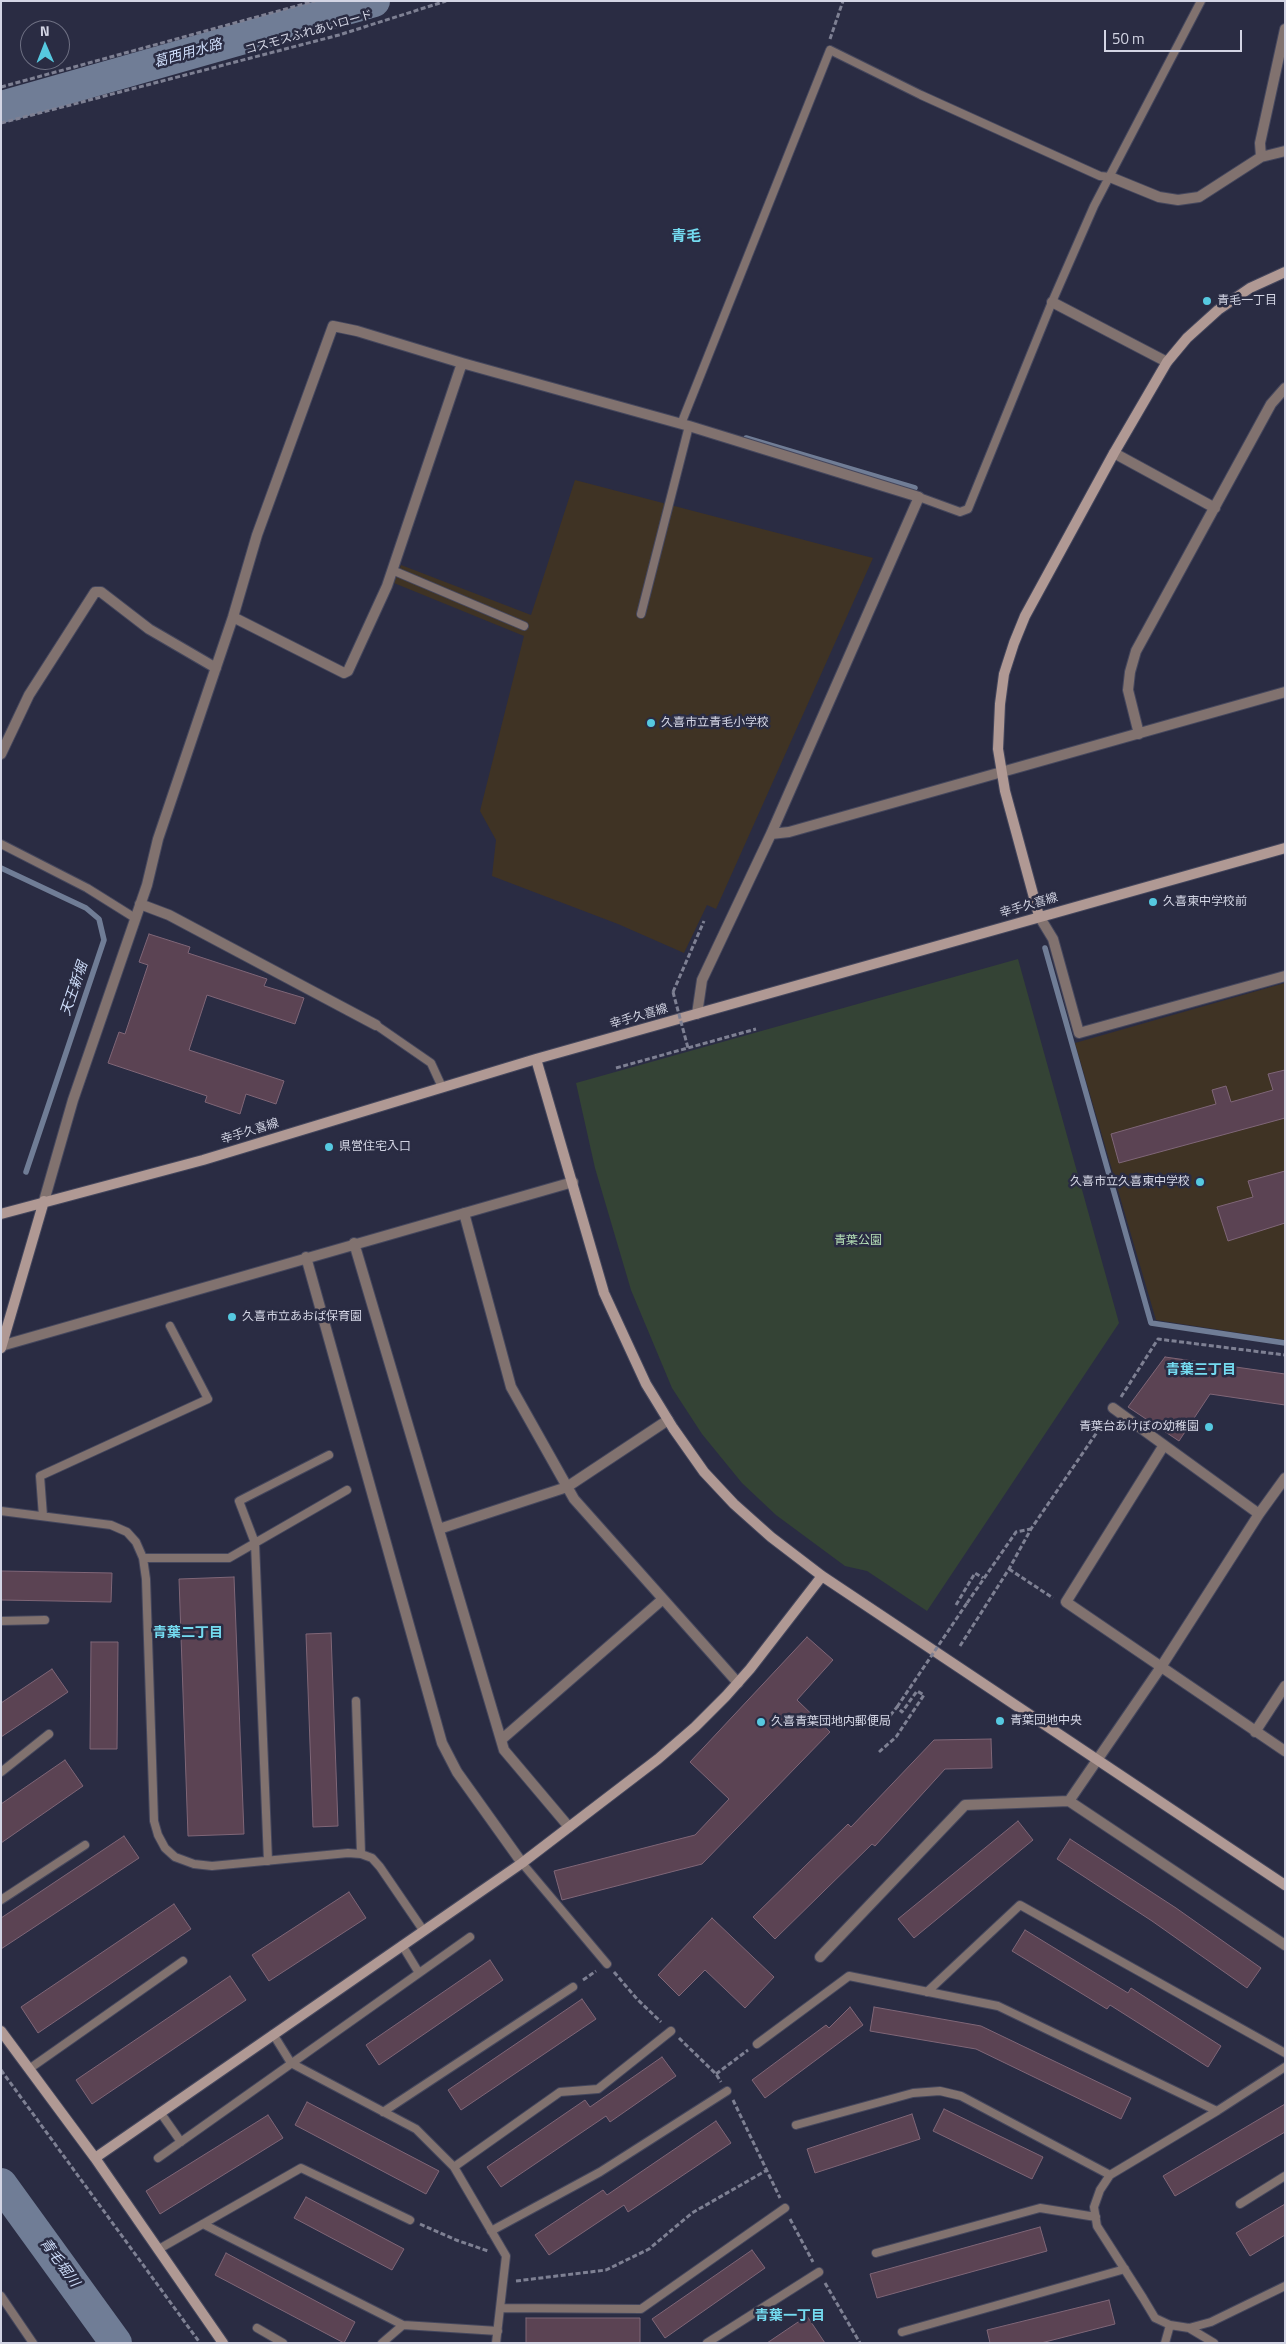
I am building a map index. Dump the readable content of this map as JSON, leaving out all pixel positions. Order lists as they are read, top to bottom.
{
  "streets": {
    "street": ["幸手久喜線"],
    "path": ["コスモスふれあいロード"]
  },
  "districts": [
    "青毛",
    "青葉三丁目",
    "青葉二丁目",
    "青葉一丁目"
  ],
  "water": ["葛西用水路", "天王新堀", "青毛堀川"],
  "parks": ["青葉公園"],
  "places": [
    "青毛一丁目",
    "久喜市立青毛小学校",
    "久喜東中学校前",
    "県営住宅入口",
    "久喜市立久喜東中学校",
    "久喜市立あおば保育園",
    "青葉台あけぼの幼稚園",
    "青葉団地中央",
    "久喜青葉団地内郵便局"
  ],
  "scale_bar": "50 m",
  "north": "top"
}
